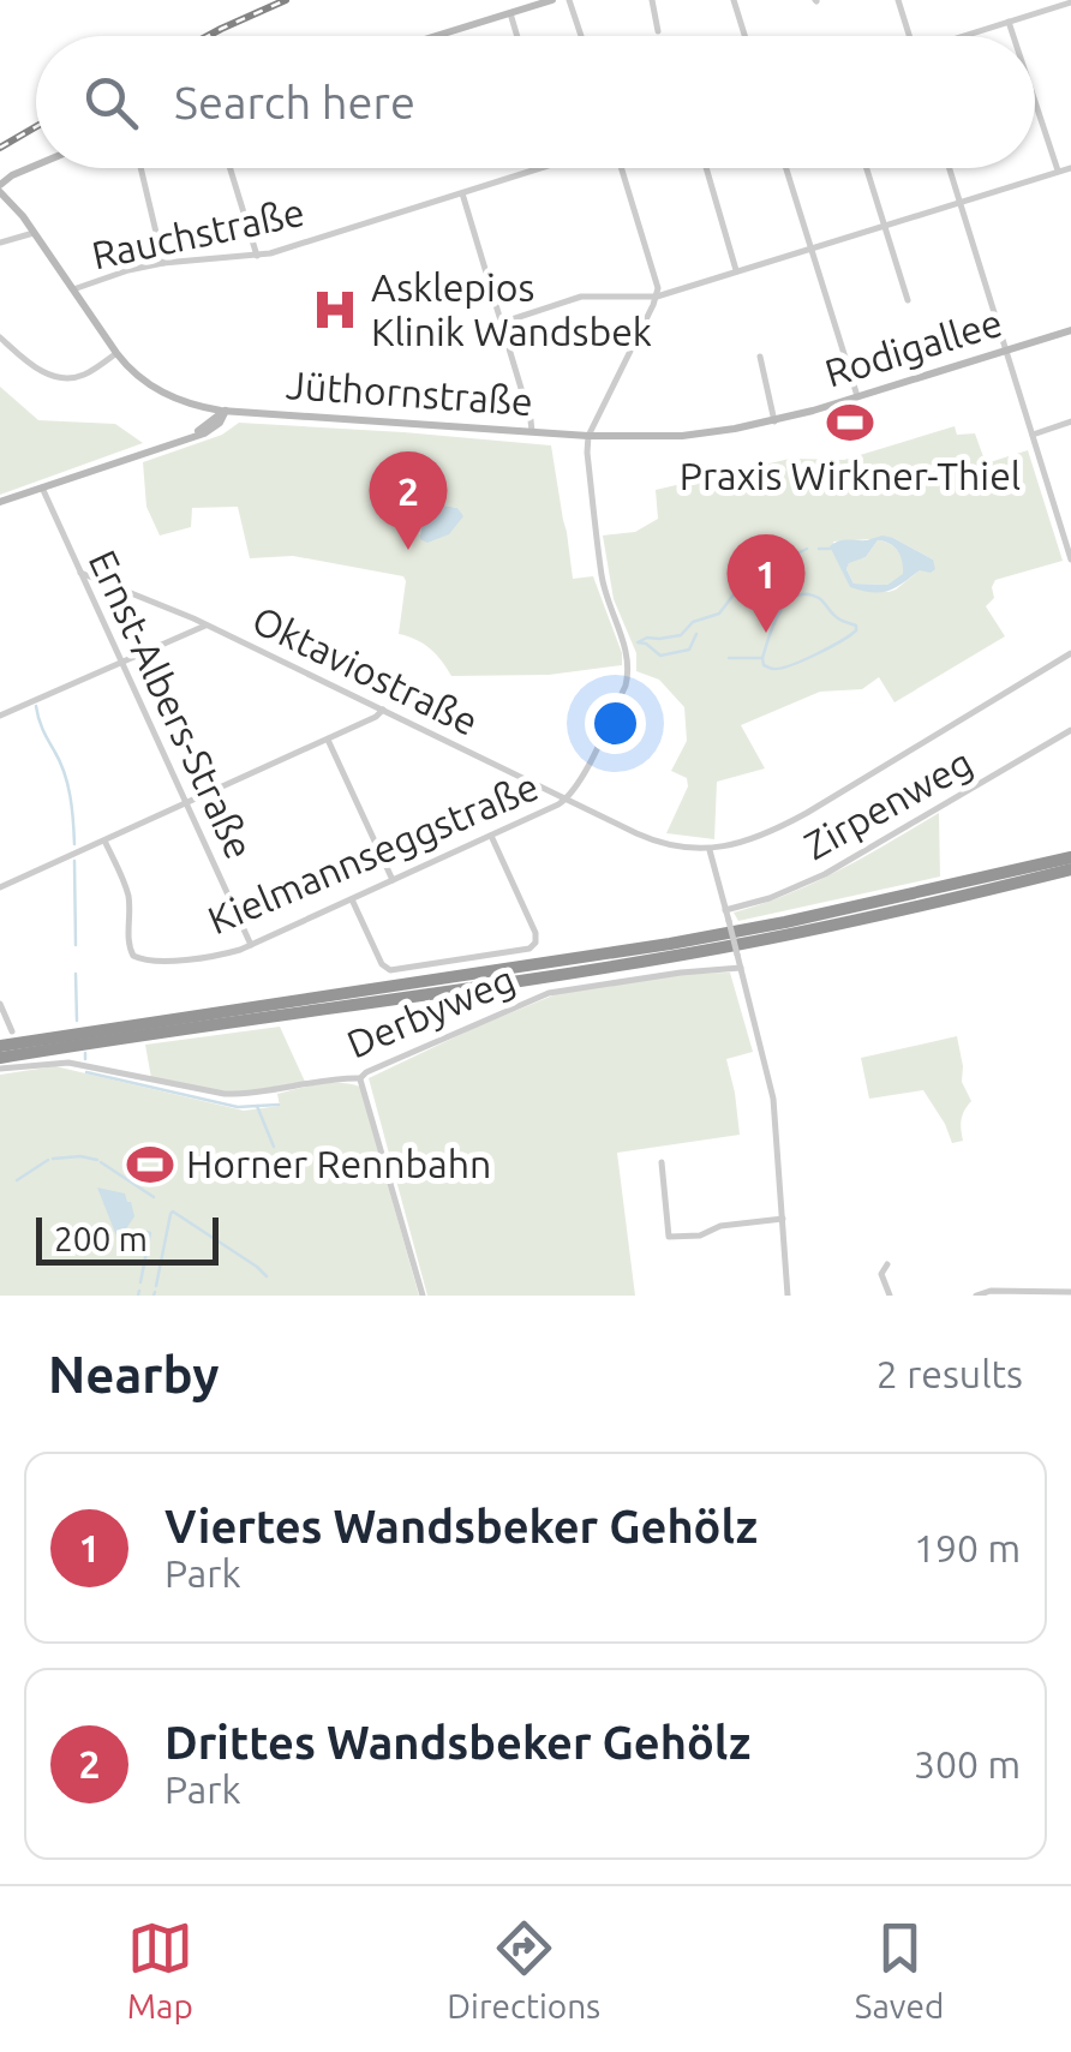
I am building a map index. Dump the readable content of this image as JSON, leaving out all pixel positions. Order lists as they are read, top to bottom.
{
  "streets": {
    "main road": ["Rodigallee", "Jüthornstraße"],
    "street": [
      "Rauchstraße",
      "Oktaviostraße",
      "Ernst-Albers-Straße",
      "Zirpenweg",
      "Kielmannseggstraße",
      "Derbyweg"
    ]
  },
  "crossings": [
    ["Rauchstraße", "Jüthornstraße"],
    ["Rodigallee", "Jüthornstraße"],
    ["Rodigallee", "Kielmannseggstraße"],
    ["Jüthornstraße", "Kielmannseggstraße"],
    ["Oktaviostraße", "Ernst-Albers-Straße"],
    ["Oktaviostraße", "Kielmannseggstraße"],
    ["Ernst-Albers-Straße", "Kielmannseggstraße"]
  ],
  "places": {
    "hospital": ["Asklepios Klinik Wandsbek"],
    "sports": ["Praxis Wirkner-Thiel", "Horner Rennbahn"]
  },
  "scale_bar": "200 m",
  "page": {
    "search": "Search here",
    "pins": ["2", "1"],
    "scale": "200 m",
    "heading": ["Nearby", "2 results"],
    "list": [
      {
        "mark": "1",
        "name": "Viertes Wandsbeker Gehölz",
        "note": "Park",
        "value": "190 m"
      },
      {
        "mark": "2",
        "name": "Drittes Wandsbeker Gehölz",
        "note": "Park",
        "value": "300 m"
      }
    ],
    "nav": ["Map", "Directions", "Saved"]
  }
}
